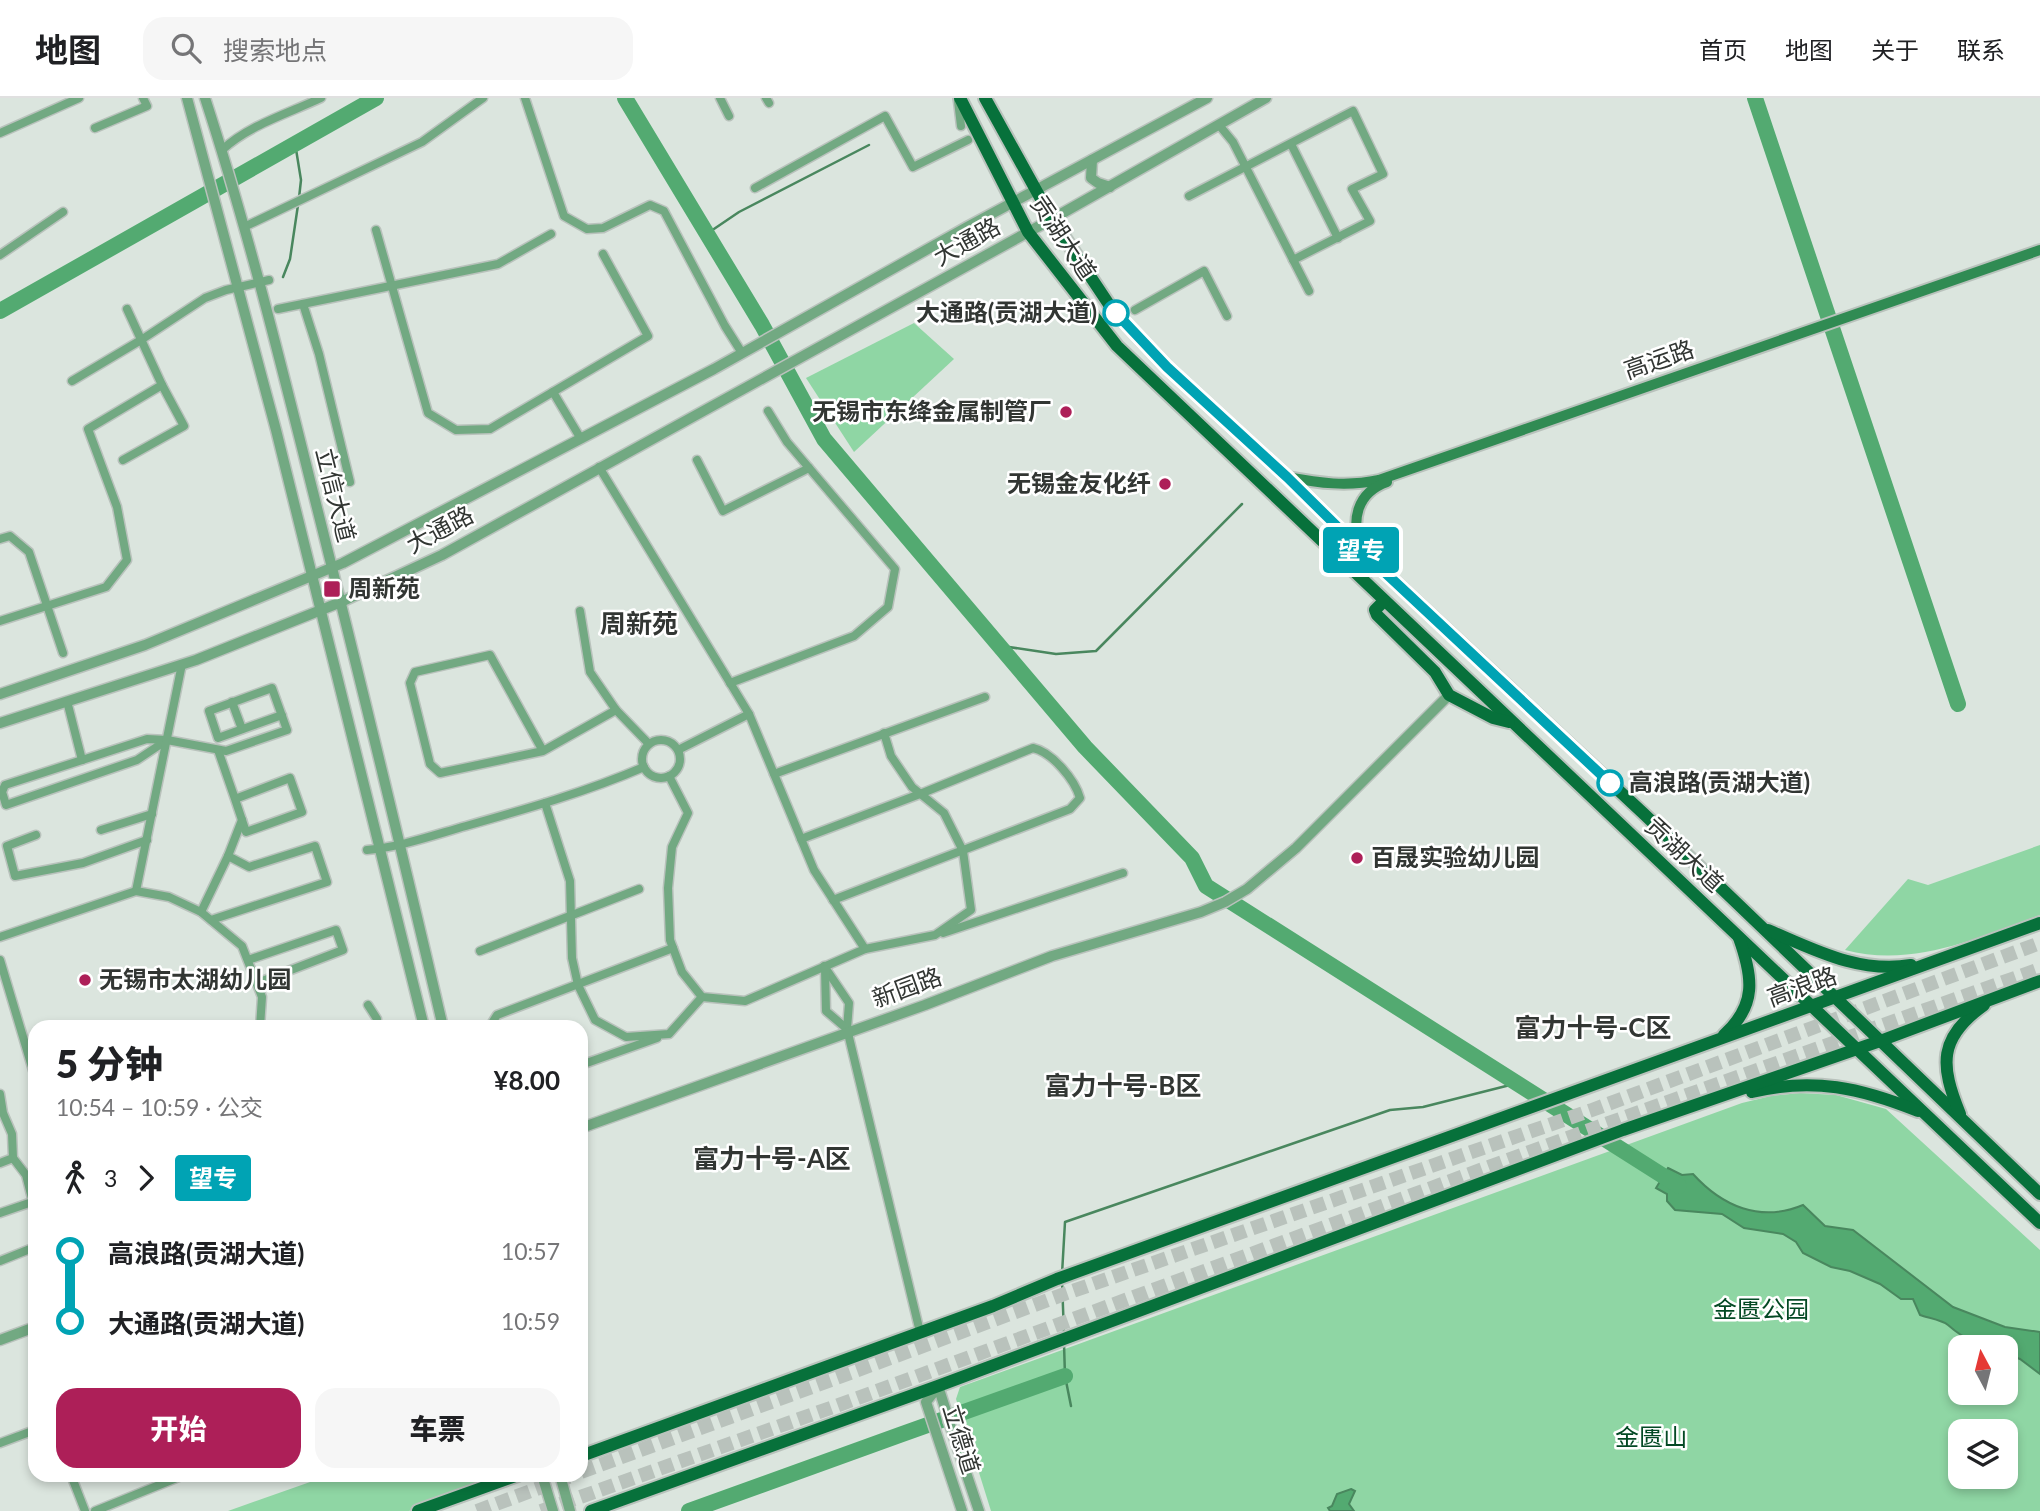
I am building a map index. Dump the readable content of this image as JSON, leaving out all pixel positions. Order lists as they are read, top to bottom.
{
  "streets": {
    "main road": ["贡湖大道", "高运路", "高浪路"],
    "street": [
      "大通路",
      "立信大道",
      "新园路",
      "立德道"
    ]
  },
  "crossings": [
    ["贡湖大道", "大通路"],
    ["贡湖大道", "高运路"],
    ["贡湖大道", "高浪路"],
    ["大通路", "立信大道"]
  ],
  "districts": [
    "周新苑",
    "富力十号-C区",
    "富力十号-B区",
    "富力十号-A区"
  ],
  "parks": ["金匮公园", "金匮山"],
  "places": {
    "other": [
      "大通路(贡湖大道)",
      "无锡市东绛金属制管厂",
      "无锡金友化纤",
      "高浪路(贡湖大道)",
      "百晟实验幼儿园",
      "无锡市太湖幼儿园"
    ],
    "transit": ["周新苑"]
  },
  "lines": ["bus line 望专"],
  "north": "top",
  "page": {
    "header": "地图",
    "search": "搜索地点",
    "nav": [
      "首页",
      "地图",
      "关于",
      "联系"
    ],
    "on_map": "望专",
    "heading": ["5 分钟", "10:54 – 10:59 · 公交", "¥8.00"],
    "legs": ["3", "望专"],
    "list": [
      {
        "name": "高浪路(贡湖大道)",
        "value": "10:57"
      },
      {
        "name": "大通路(贡湖大道)",
        "value": "10:59"
      }
    ],
    "buttons": ["开始", "车票"]
  }
}
